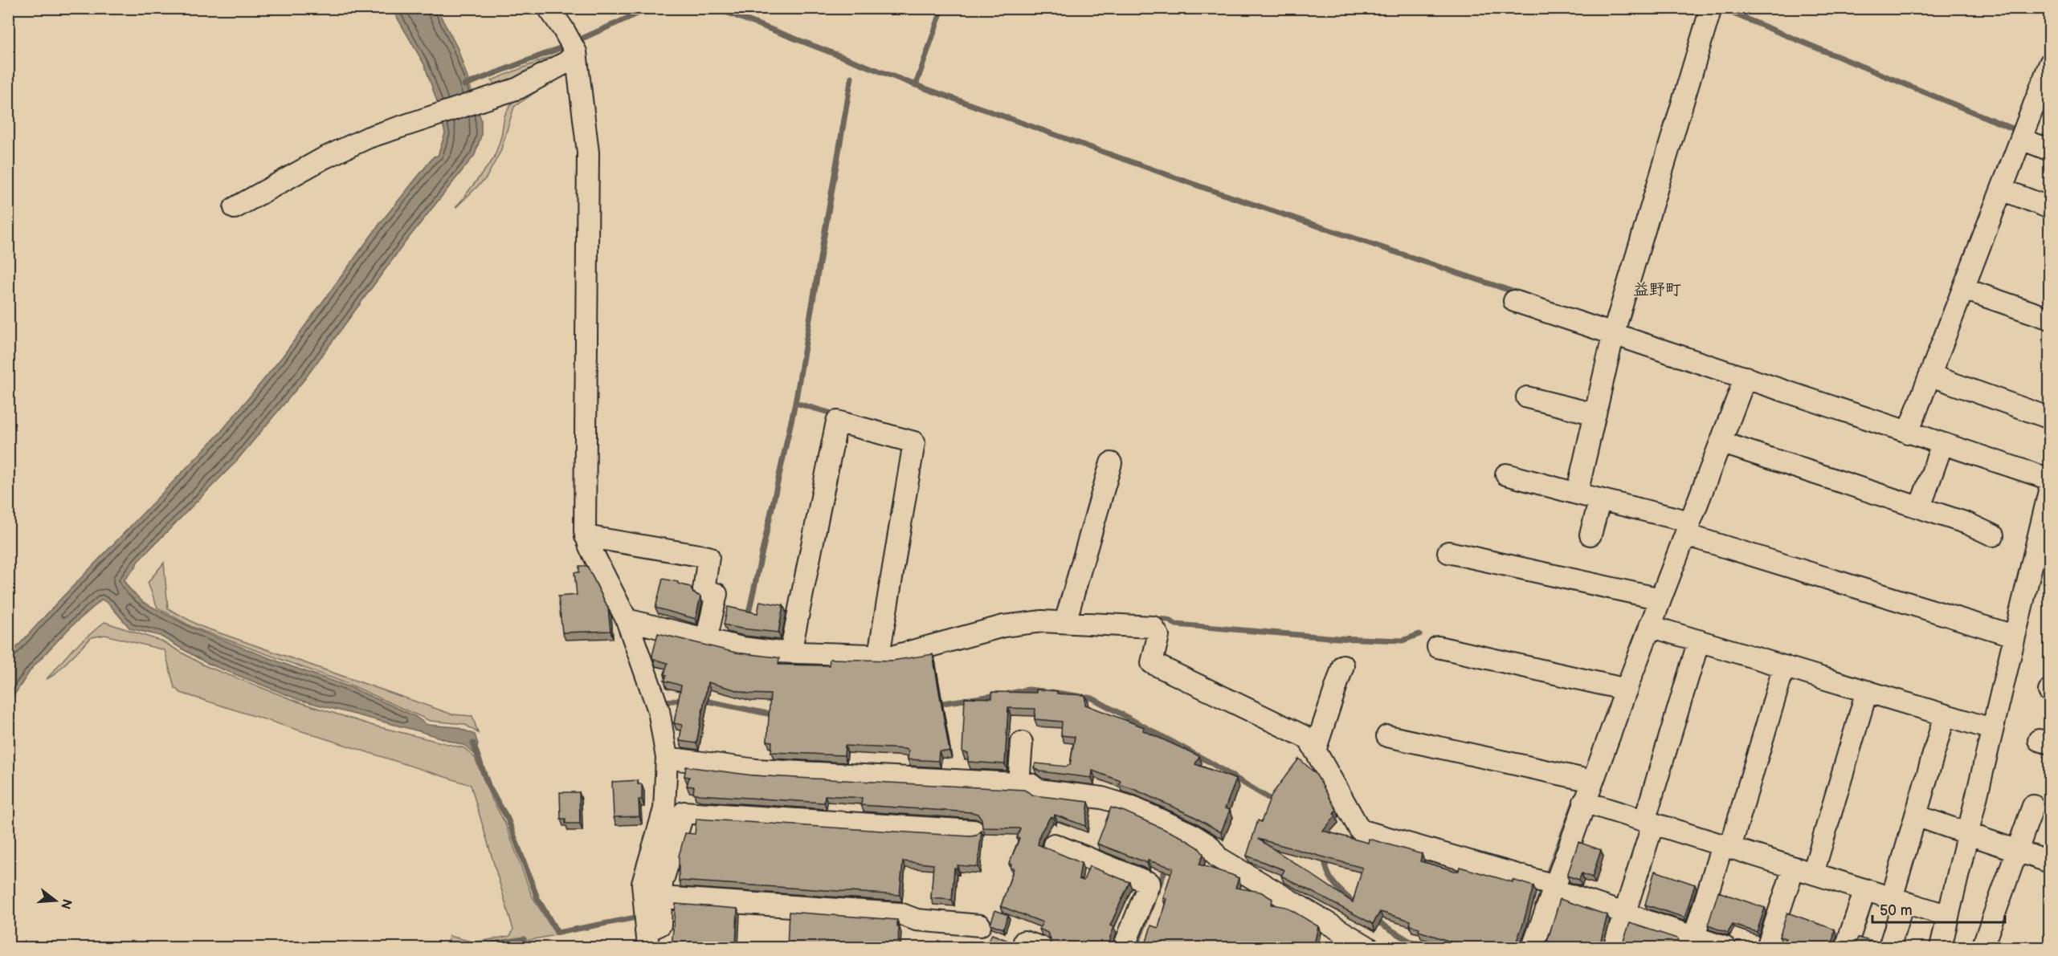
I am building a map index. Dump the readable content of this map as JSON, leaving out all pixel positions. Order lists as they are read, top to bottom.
{
  "districts": ["益野町"],
  "scale_bar": "50 m",
  "north": "right"
}
